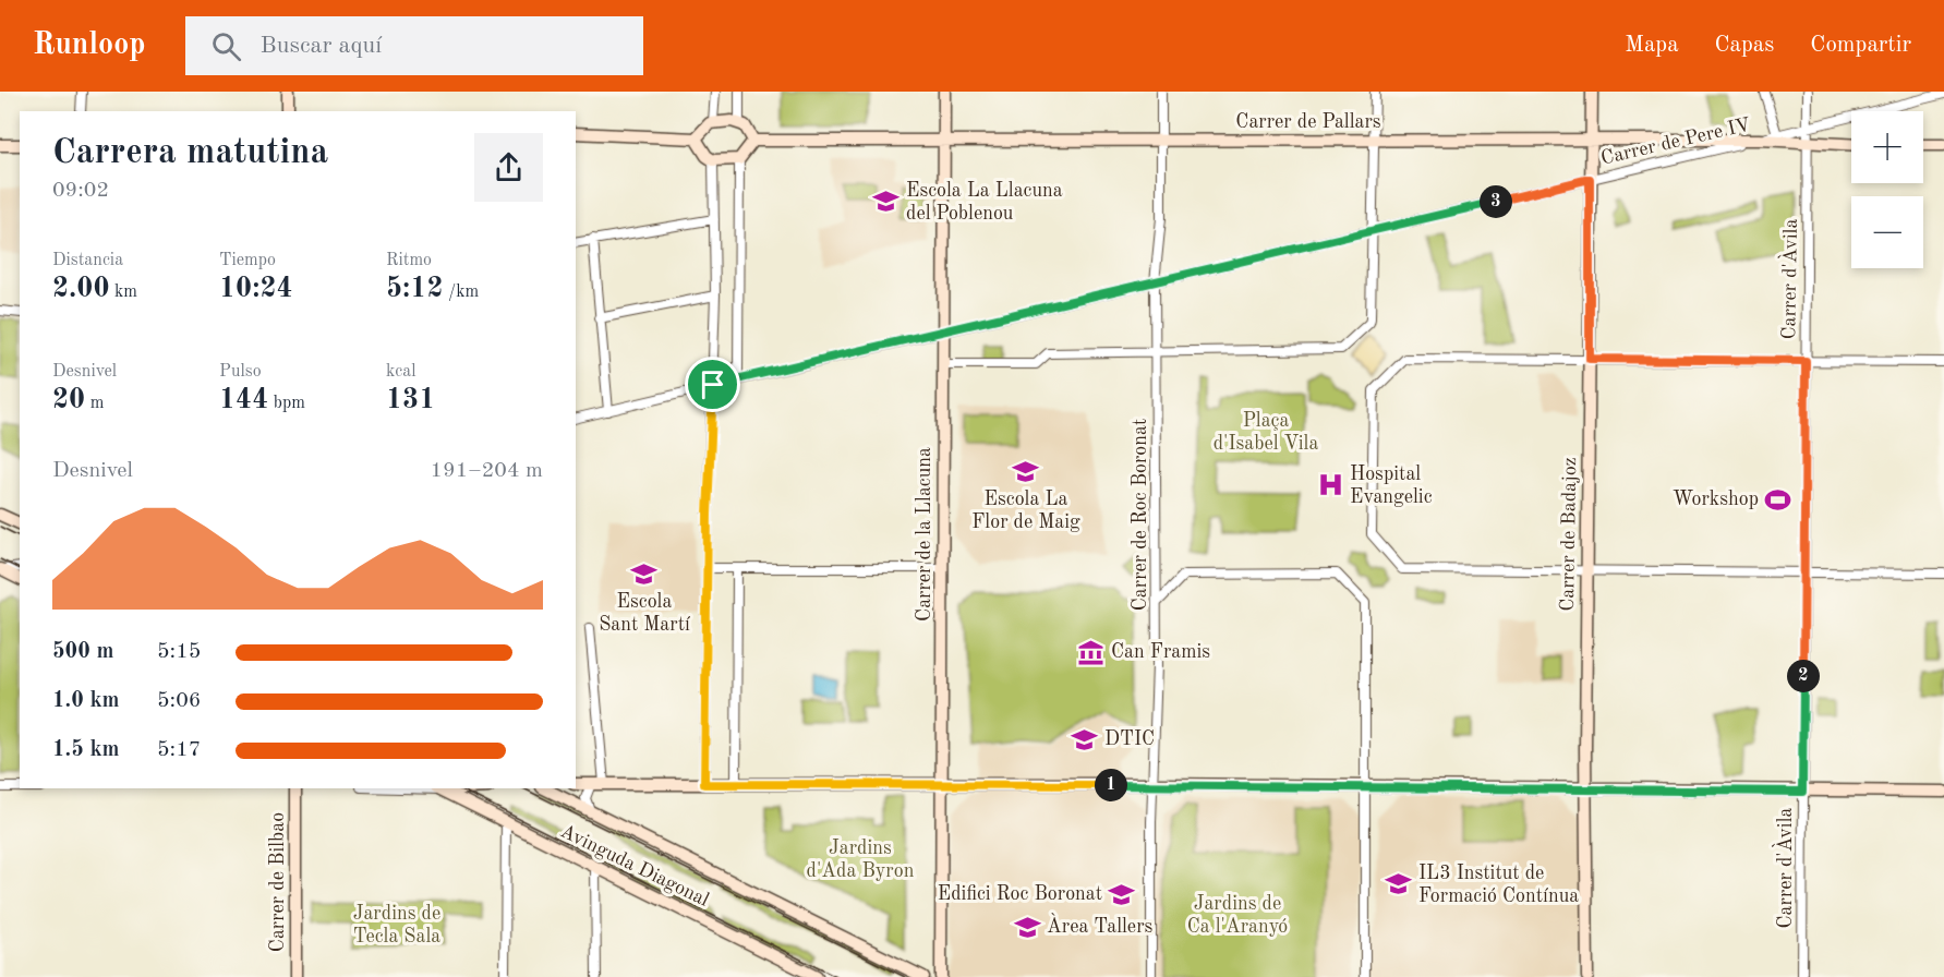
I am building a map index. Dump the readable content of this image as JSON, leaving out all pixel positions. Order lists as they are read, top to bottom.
{
  "streets": {
    "street": [
      "Carrer de Pallars",
      "Carrer de Pere IV",
      "Carrer d'Àvila",
      "Carrer de Roc Boronat",
      "Carrer de la Llacuna",
      "Carrer de Badajoz",
      "Avinguda Diagonal",
      "Carrer de Bilbao"
    ]
  },
  "crossings": [
    ["Carrer de Pallars", "Carrer de Pere IV"],
    ["Carrer de Pallars", "Carrer d'Àvila"],
    ["Carrer de Pallars", "Carrer de Roc Boronat"],
    ["Carrer de Pallars", "Carrer de la Llacuna"],
    ["Carrer de Pallars", "Carrer de Badajoz"],
    ["Carrer de Pere IV", "Carrer d'Àvila"],
    ["Carrer de Pere IV", "Carrer de Roc Boronat"],
    ["Carrer de Pere IV", "Carrer de la Llacuna"],
    ["Carrer de Pere IV", "Carrer de Badajoz"]
  ],
  "parks": [
    "Plaça d'Isabel Vila",
    "Jardins d'Ada Byron",
    "Jardins de Ca l'Aranyó",
    "Jardins de Tecla Sala"
  ],
  "places": {
    "school or university": [
      "Escola La Llacuna del Poblenou",
      "Escola La Flor de Maig",
      "Escola Sant Martí",
      "DTIC",
      "IL3 Institut de Formació Contínua",
      "Edifici Roc Boronat",
      "Àrea Tallers"
    ],
    "hospital": ["Hospital Evangelic"],
    "sports": ["Workshop"],
    "museum": ["Can Framis"]
  },
  "page": {
    "header": "Runloop",
    "search": "Buscar aquí",
    "nav": ["Mapa", "Capas", "Compartir"],
    "map_buttons": ["+", "−"],
    "heading": ["Carrera matutina", "09:02"],
    "pins": ["3", "2", "1"],
    "stats": [
      ["Distancia", "2.00 km"],
      ["Tiempo", "10:24"],
      ["Ritmo", "5:12 /km"],
      ["Desnivel", "20 m"],
      ["Pulso", "144 bpm"],
      ["kcal", "131"]
    ],
    "chart": ["Desnivel", "191–204 m"],
    "list": [
      {
        "name": "500 m",
        "note": "5:15"
      },
      {
        "name": "1.0 km",
        "note": "5:06"
      },
      {
        "name": "1.5 km",
        "note": "5:17"
      }
    ]
  }
}
